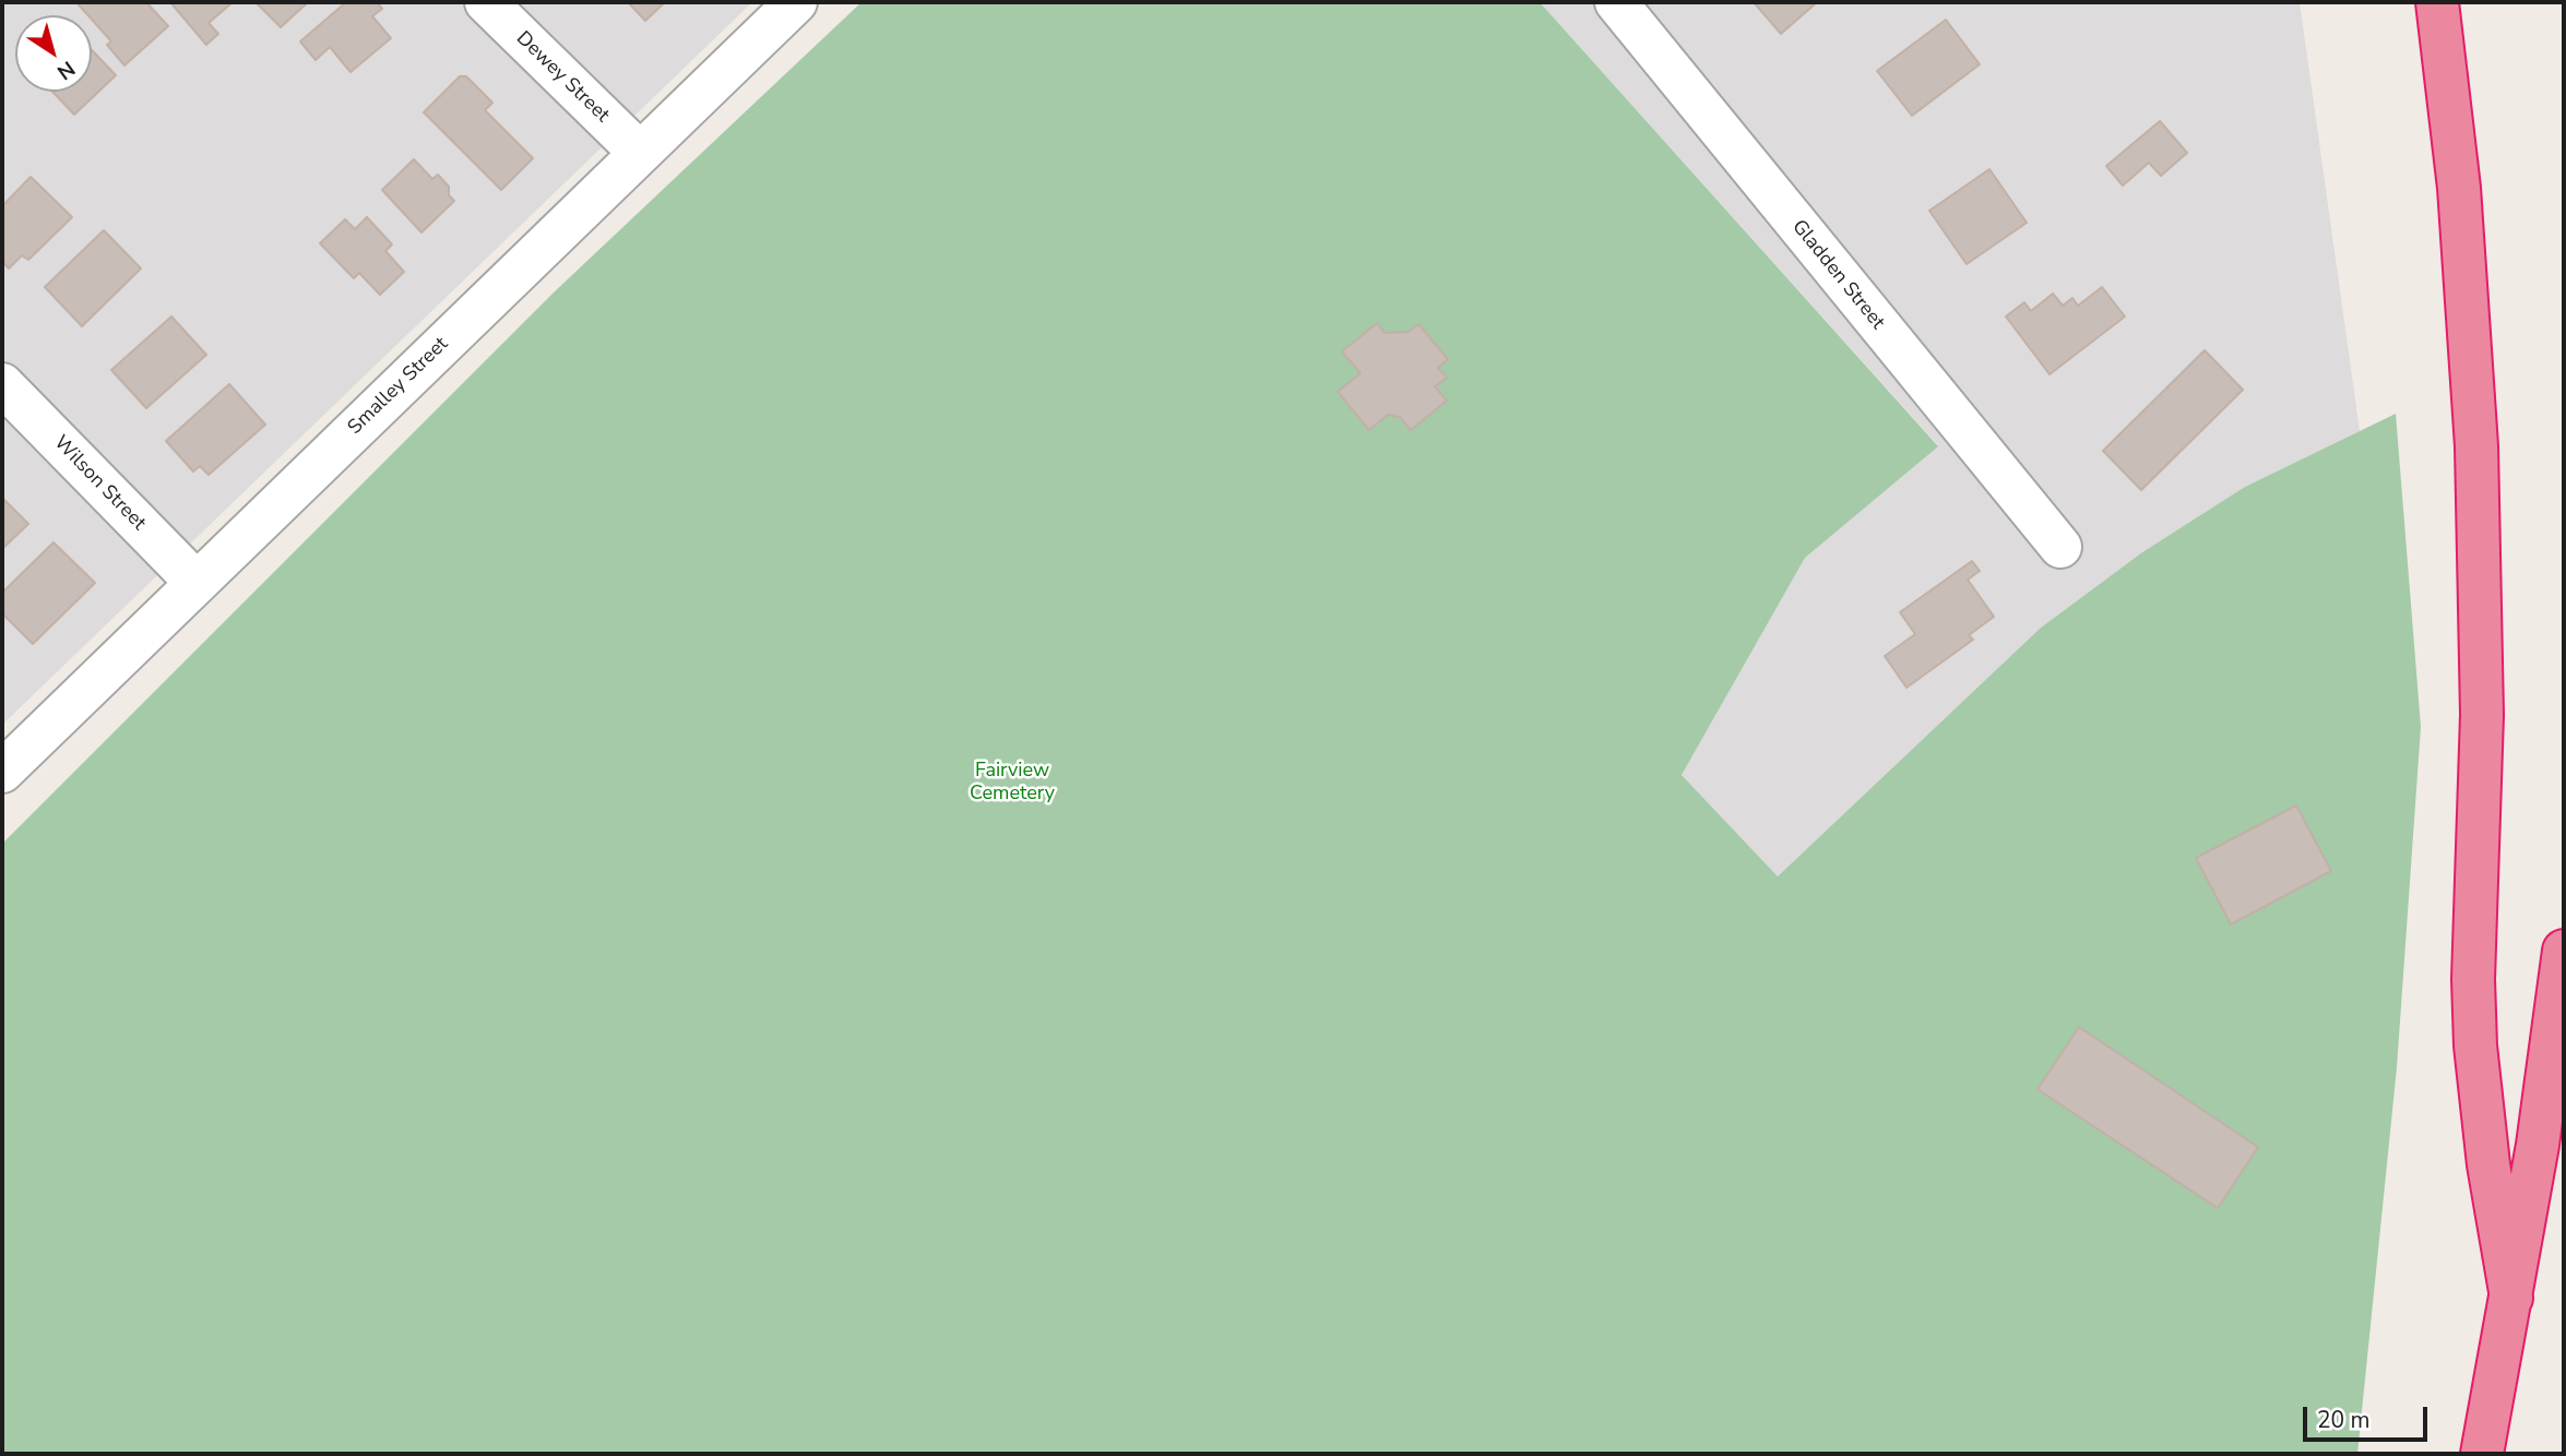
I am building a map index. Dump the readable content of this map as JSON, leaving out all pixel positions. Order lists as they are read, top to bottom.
{
  "streets": {
    "street": [
      "Dewey Street",
      "Gladden Street",
      "Smalley Street",
      "Wilson Street"
    ]
  },
  "crossings": [
    ["Dewey Street", "Smalley Street"],
    ["Smalley Street", "Wilson Street"]
  ],
  "parks": ["Fairview Cemetery"],
  "scale_bar": "20 m",
  "north": "bottom right"
}
